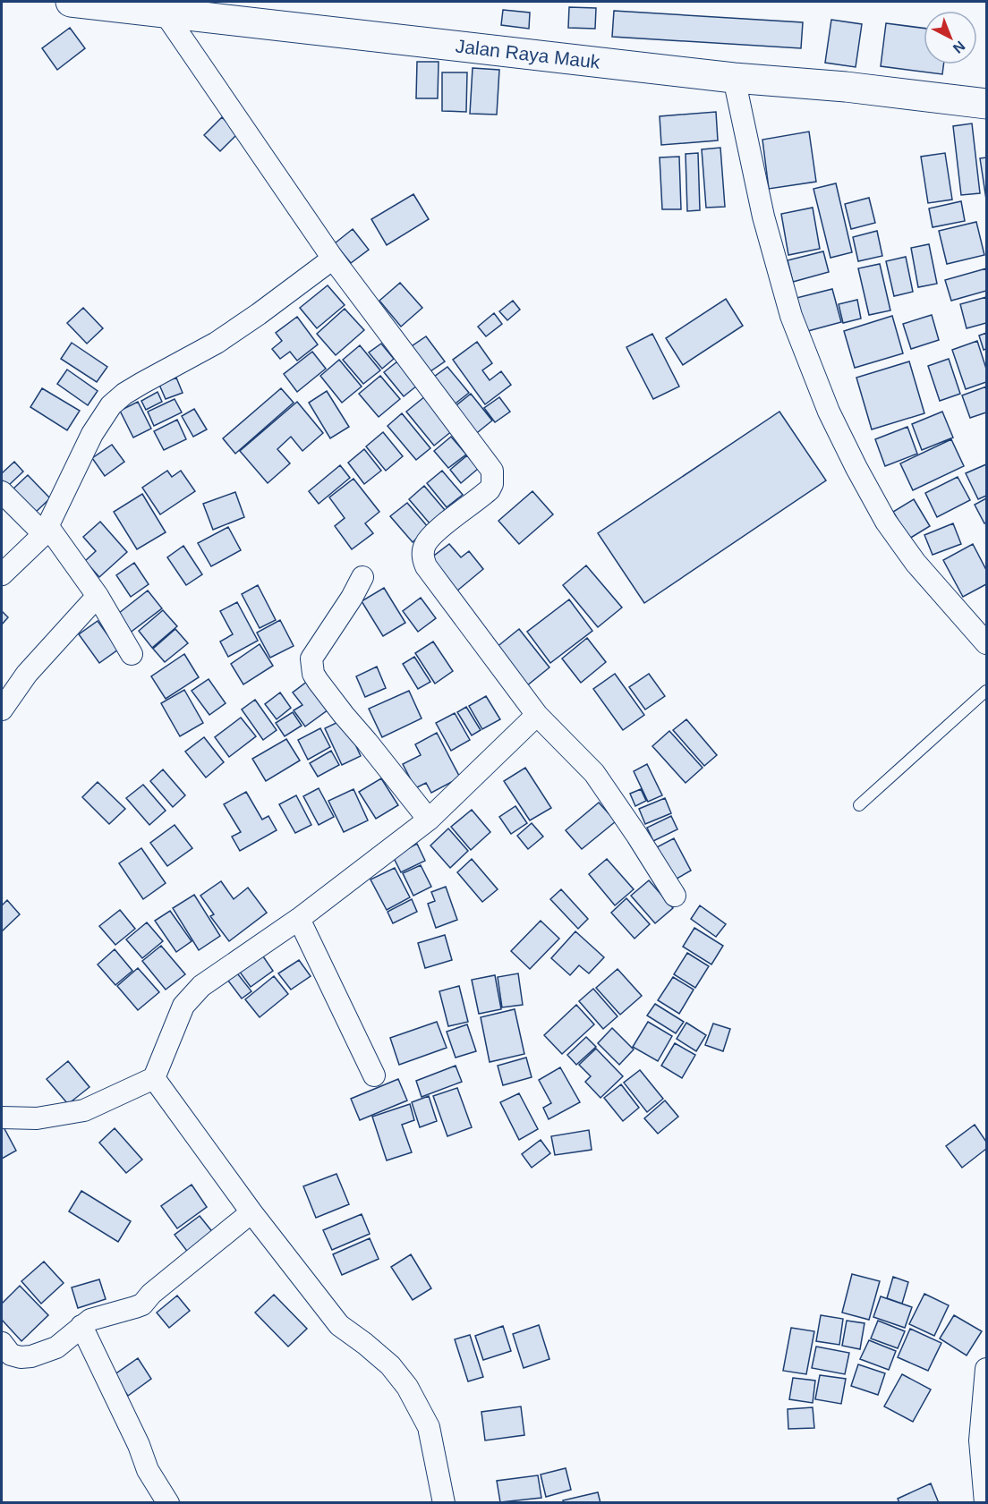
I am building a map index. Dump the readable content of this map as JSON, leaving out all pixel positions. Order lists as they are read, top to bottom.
{
  "streets": {
    "main road": ["Jalan Raya Mauk"]
  },
  "north": "bottom right"
}
